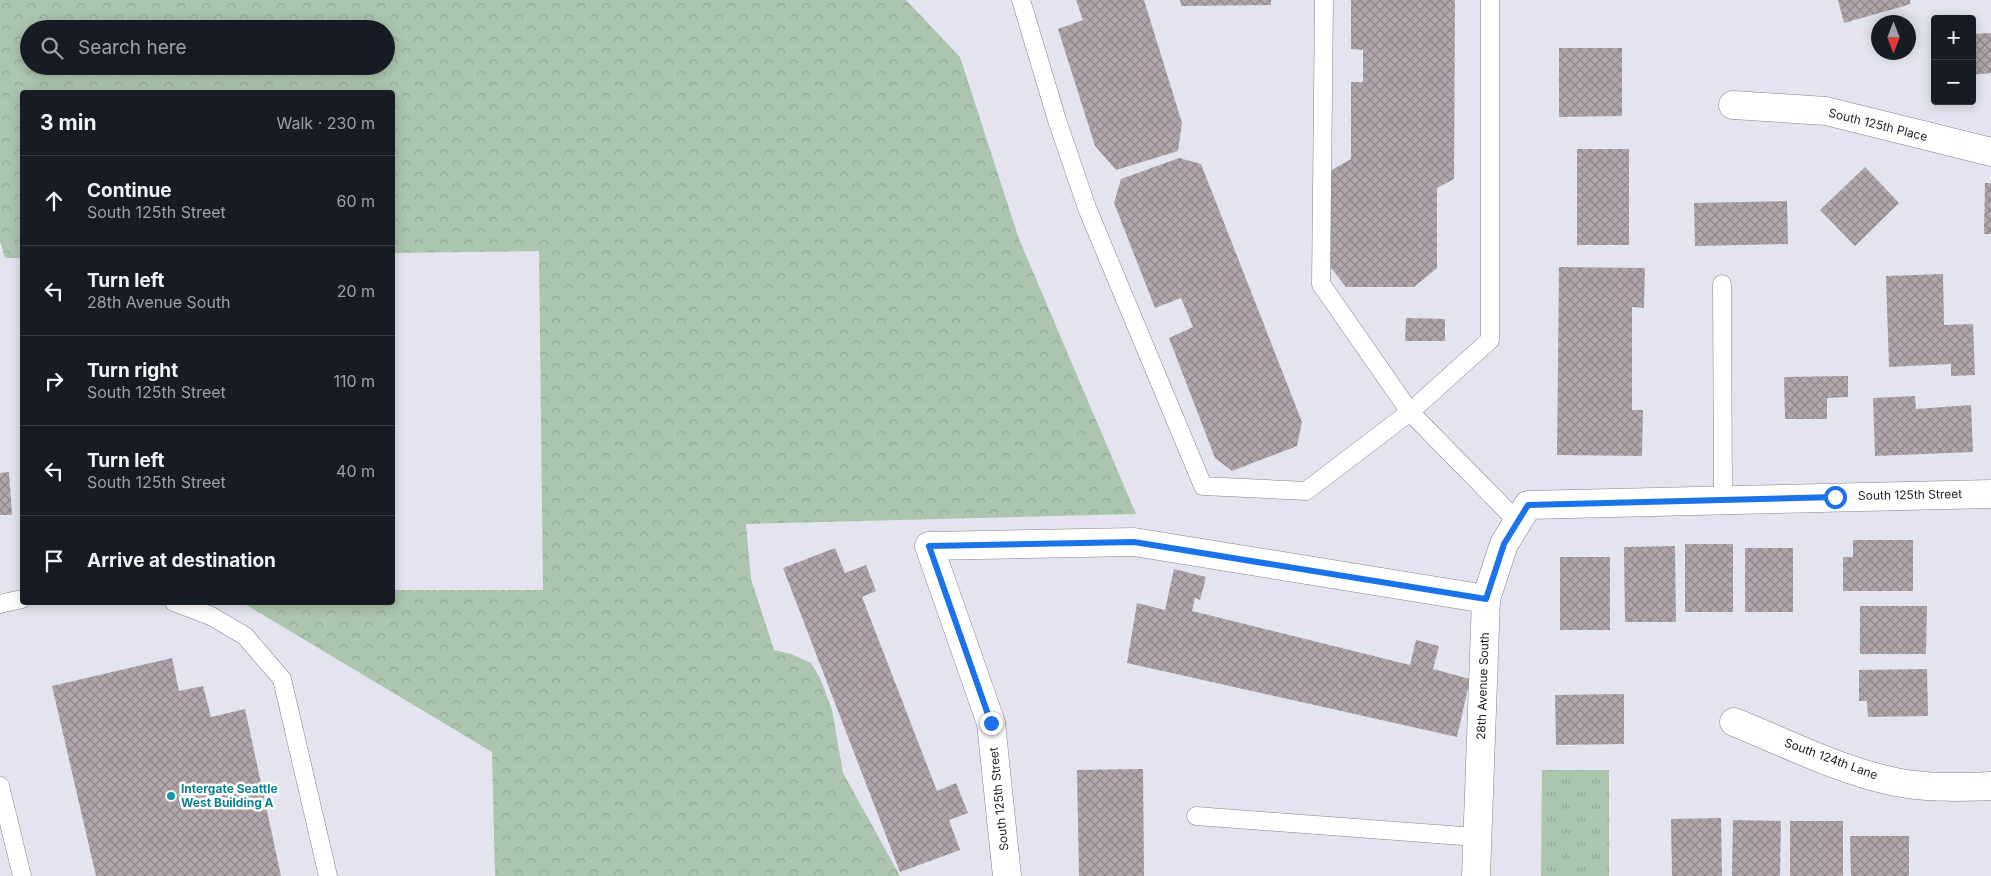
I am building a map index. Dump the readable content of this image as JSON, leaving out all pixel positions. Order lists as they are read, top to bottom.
{
  "streets": {
    "street": [
      "South 125th Place",
      "South 125th Street",
      "28th Avenue South",
      "South 124th Lane"
    ]
  },
  "crossings": [
    ["South 125th Street", "28th Avenue South"]
  ],
  "places": ["Intergate Seattle West Building A"],
  "north": "bottom",
  "page": {
    "map_buttons": ["+", "−"],
    "search": "Search here",
    "heading": ["3 min", "Walk · 230 m"],
    "list": [
      ["Continue", "South 125th Street", "60 m"],
      ["Turn left", "28th Avenue South", "20 m"],
      ["Turn right", "South 125th Street", "110 m"],
      ["Turn left", "South 125th Street", "40 m"],
      "Arrive at destination"
    ]
  }
}
